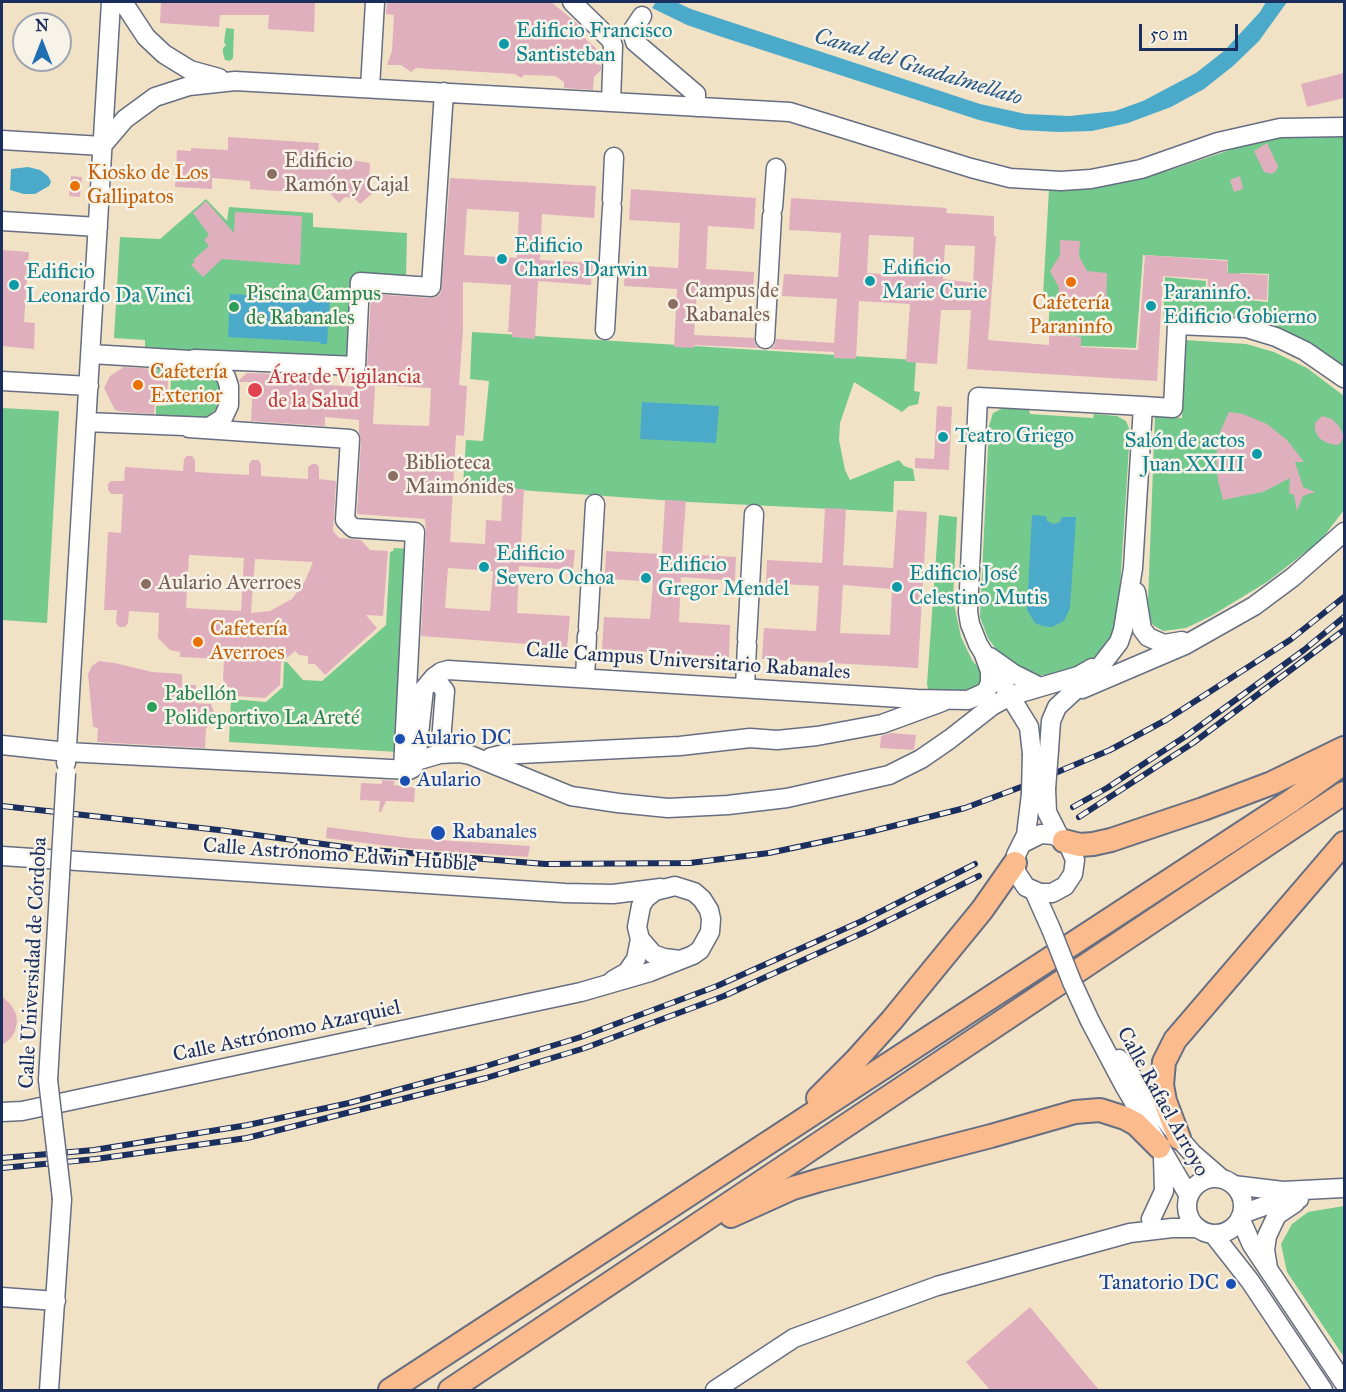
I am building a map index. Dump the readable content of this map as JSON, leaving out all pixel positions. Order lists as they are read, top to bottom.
{
  "streets": {
    "street": [
      "Calle Campus Universitario Rabanales",
      "Calle Astrónomo Edwin Hubble",
      "Calle Universidad de Córdoba",
      "Calle Astrónomo Azarquiel",
      "Calle Rafael Arroyo"
    ]
  },
  "water": ["Canal del Guadalmellato"],
  "places": [
    "Edificio Francisco Santisteban",
    "Edificio Ramón y Cajal",
    "Kiosko de Los Gallipatos",
    "Edificio Charles Darwin",
    "Edificio Marie Curie",
    "Cafetería Paraninfo",
    "Edificio Leonardo Da Vinci",
    "Campus de Rabanales",
    "Paraninfo. Edificio Gobierno",
    "Piscina Campus de Rabanales",
    "Cafetería Exterior",
    "Área de Vigilancia de la Salud",
    "Teatro Griego",
    "Salón de actos Juan XXIII",
    "Biblioteca Maimónides",
    "Edificio Severo Ochoa",
    "Edificio Gregor Mendel",
    "Aulario Averroes",
    "Edificio José Celestino Mutis",
    "Cafetería Averroes",
    "Pabellón Polideportivo La Areté",
    "Aulario DC",
    "Aulario",
    "Rabanales",
    "Tanatorio DC"
  ],
  "scale_bar": "50 m",
  "north": "top"
}
